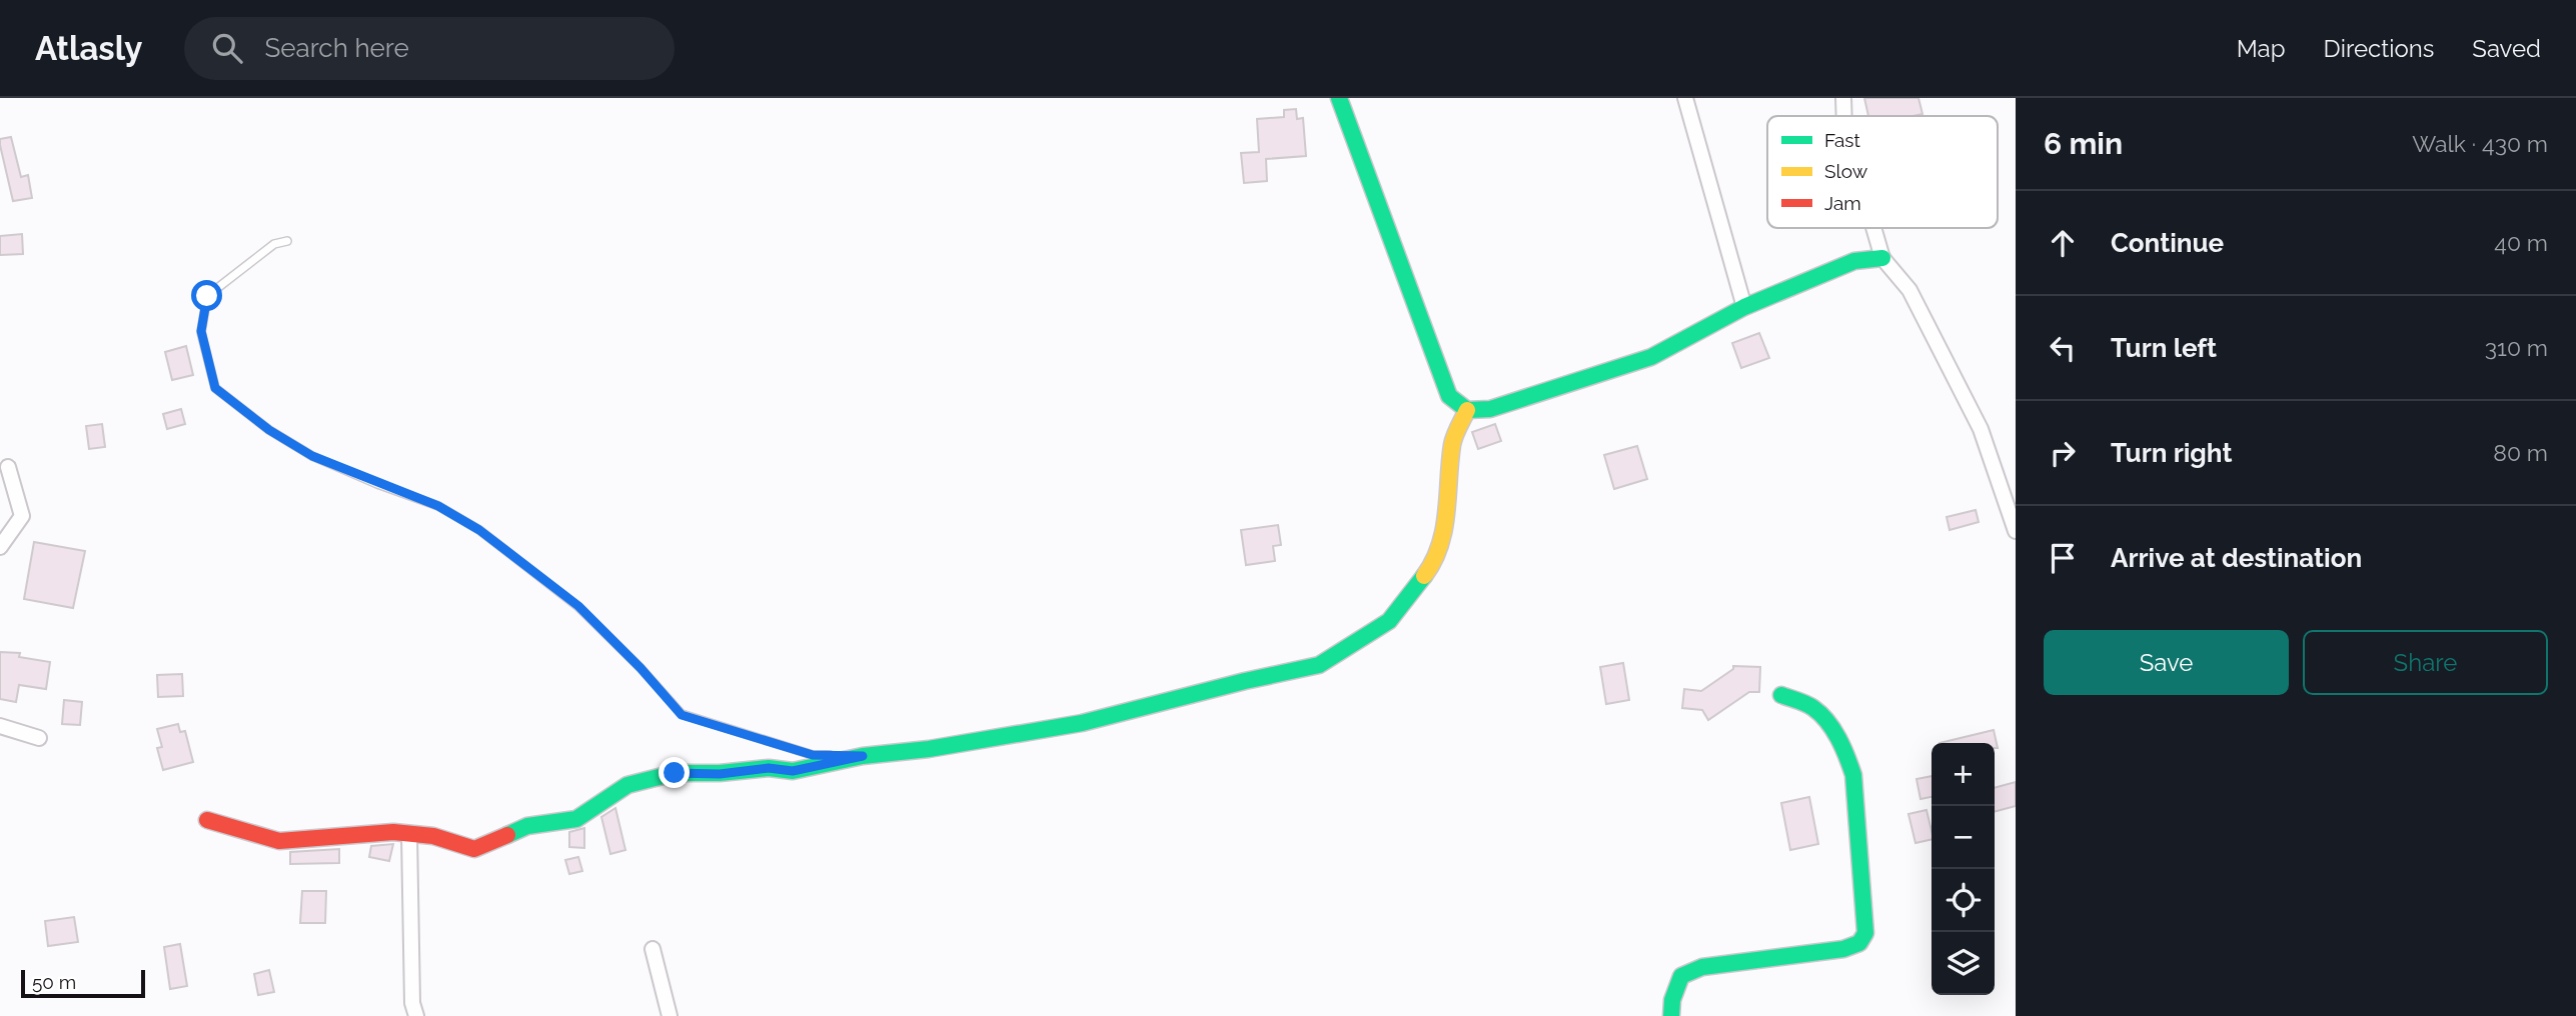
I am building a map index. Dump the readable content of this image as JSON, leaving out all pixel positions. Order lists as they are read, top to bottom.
{
  "legend": ["Fast", "Slow", "Jam"],
  "scale_bar": "50 m",
  "page": {
    "header": "Atlasly",
    "search": "Search here",
    "nav": ["Map", "Directions", "Saved"],
    "heading": ["6 min", "Walk · 430 m"],
    "list": [
      ["Continue", "40 m"],
      ["Turn left", "310 m"],
      ["Turn right", "80 m"],
      "Arrive at destination"
    ],
    "buttons": ["Save", "Share"],
    "map_buttons": ["+", "−"],
    "scale": "50 m"
  }
}
